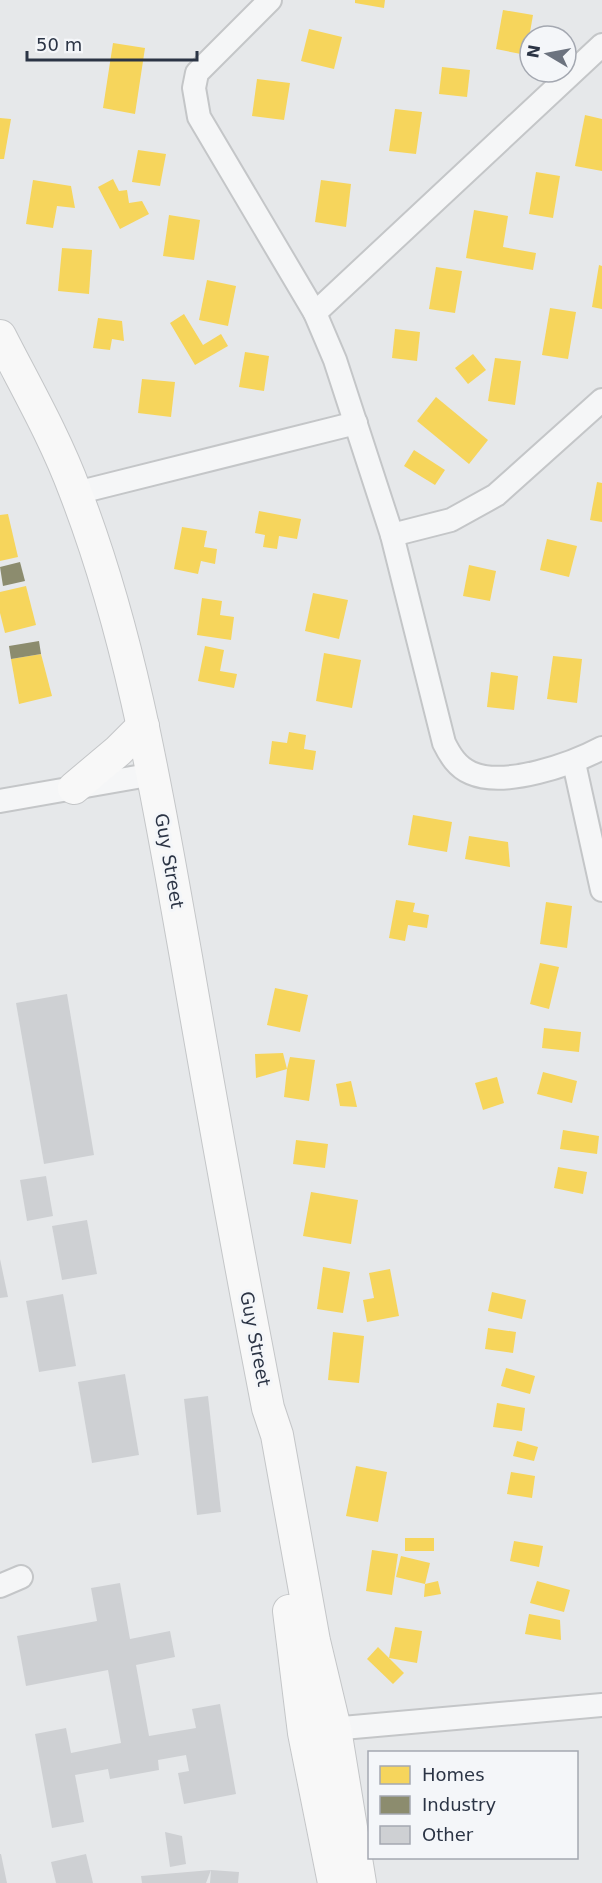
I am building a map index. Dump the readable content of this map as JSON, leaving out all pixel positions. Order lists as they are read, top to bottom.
{
  "streets": {
    "street": ["Guy Street"]
  },
  "legend": ["Homes", "Industry", "Other"],
  "scale_bar": "50 m",
  "north": "left"
}
